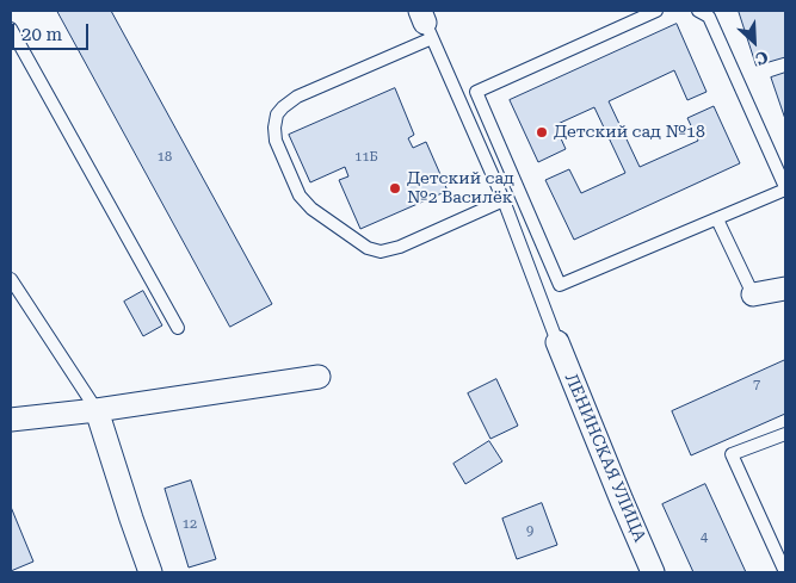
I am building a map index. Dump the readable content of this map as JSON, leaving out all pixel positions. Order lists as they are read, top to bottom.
{
  "streets": {
    "street": ["ЛЕНИНСКАЯ УЛИЦА"]
  },
  "places": ["Детский сад №18", "Детский сад №2 Василёк"],
  "house_numbers": [
    "18",
    "11Б",
    "7",
    "12",
    "9",
    "4"
  ],
  "scale_bar": "20 m",
  "north": "bottom right"
}
